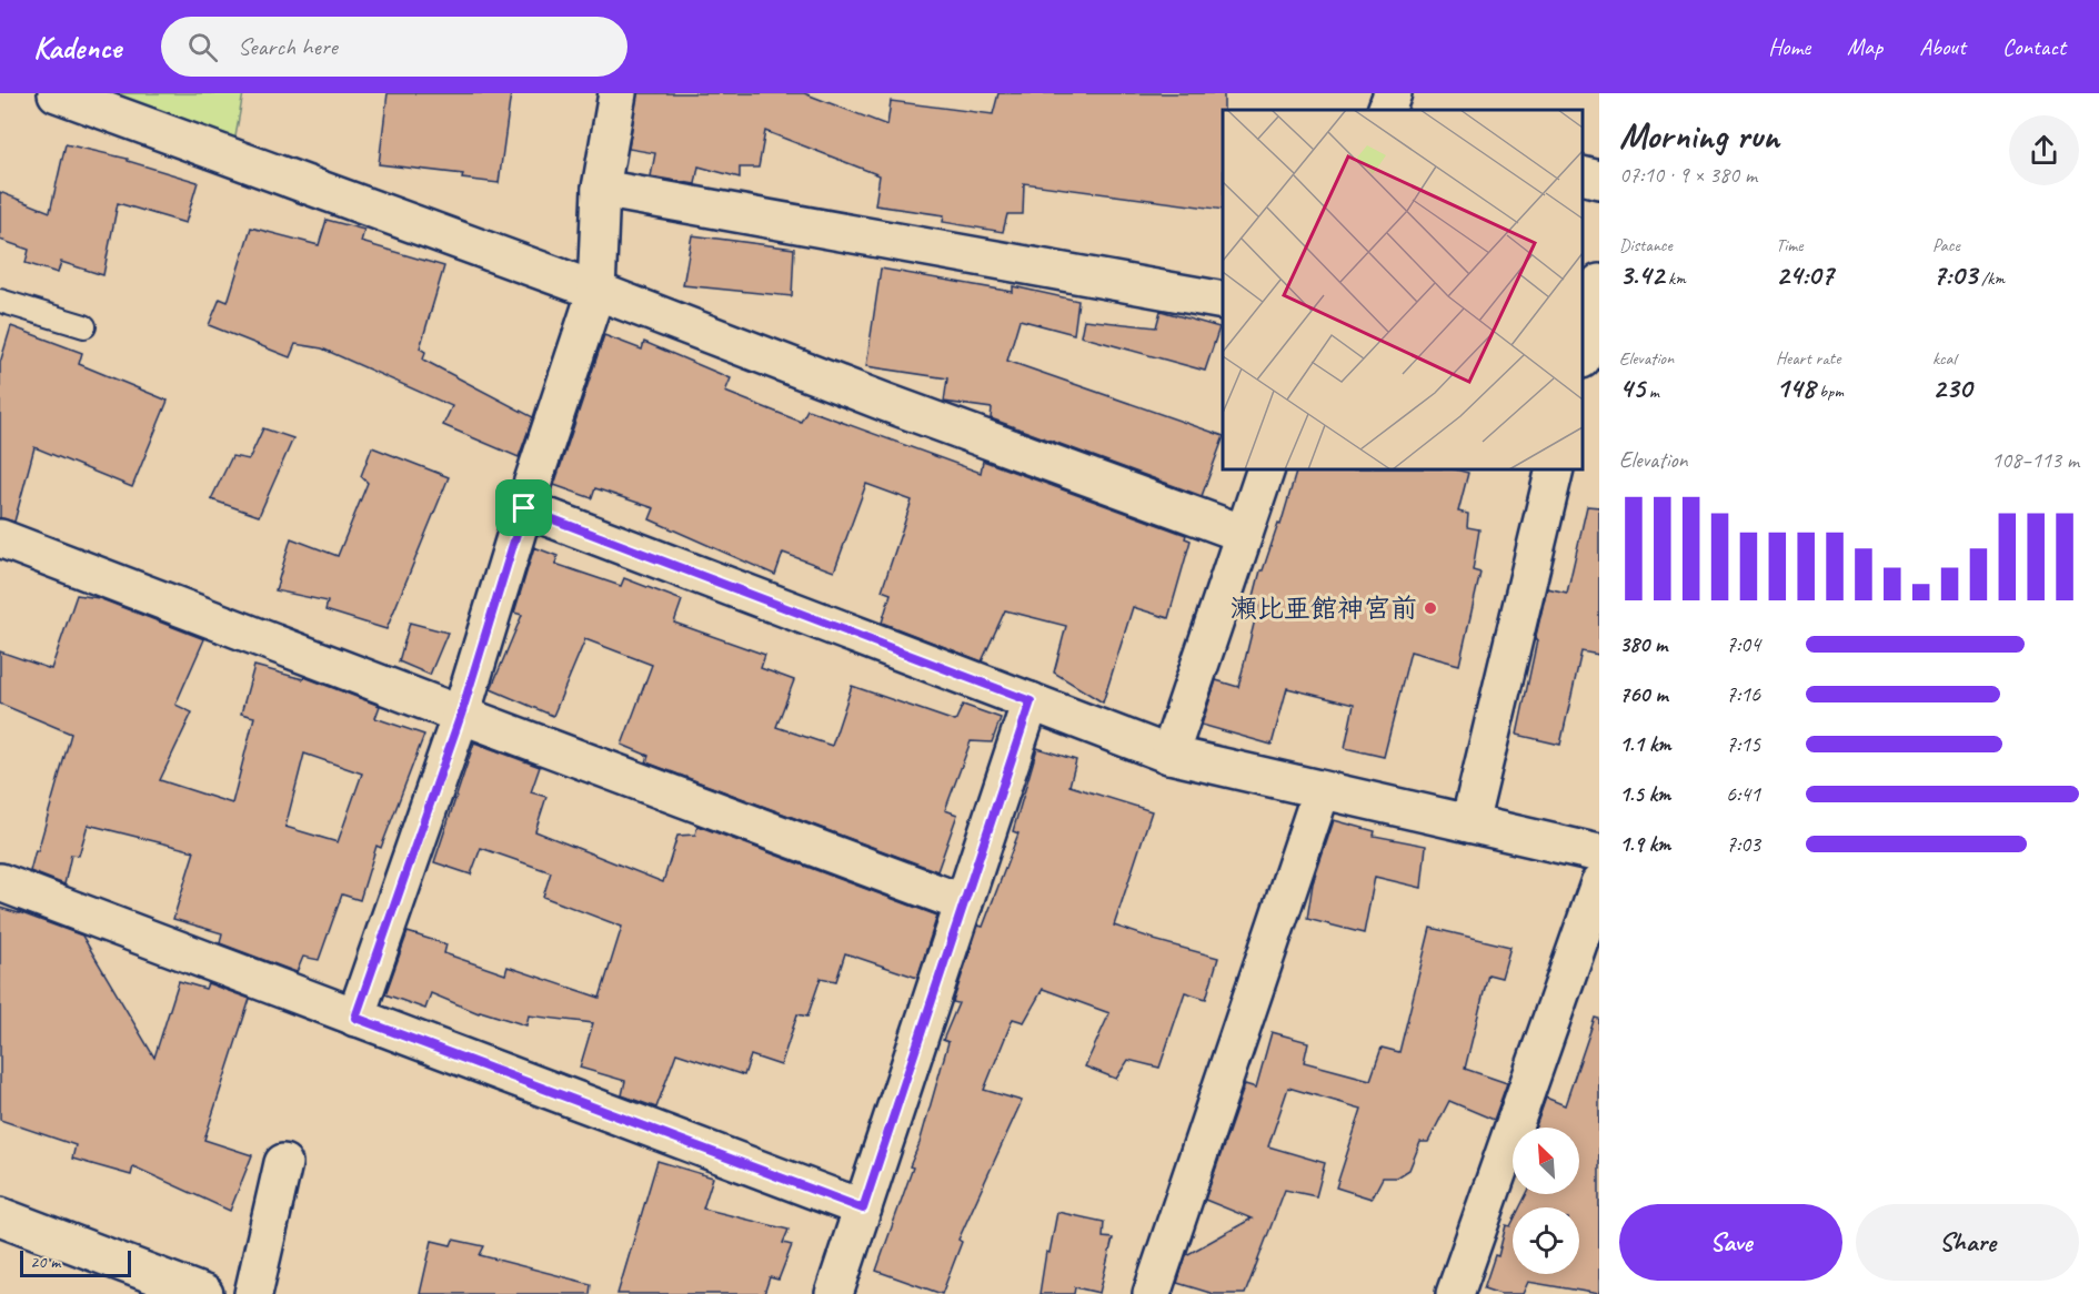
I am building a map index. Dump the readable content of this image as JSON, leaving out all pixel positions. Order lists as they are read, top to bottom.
{
  "places": ["瀬比亜館神宮前"],
  "scale_bar": "20 m",
  "north": "top left",
  "page": {
    "header": "Kadence",
    "search": "Search here",
    "nav": [
      "Home",
      "Map",
      "About",
      "Contact"
    ],
    "heading": ["Morning run", "07:10 · 9 × 380 m"],
    "stats": [
      ["Distance", "3.42 km"],
      ["Time", "24:07"],
      ["Pace", "7:03 /km"],
      ["Elevation", "45 m"],
      ["Heart rate", "148 bpm"],
      ["kcal", "230"]
    ],
    "chart": ["Elevation", "108–113 m"],
    "list": [
      {
        "name": "380 m",
        "note": "7:04"
      },
      {
        "name": "760 m",
        "note": "7:16"
      },
      {
        "name": "1.1 km",
        "note": "7:15"
      },
      {
        "name": "1.5 km",
        "note": "6:41"
      },
      {
        "name": "1.9 km",
        "note": "7:03"
      }
    ],
    "buttons": ["Save", "Share"],
    "scale": "20 m"
  }
}
